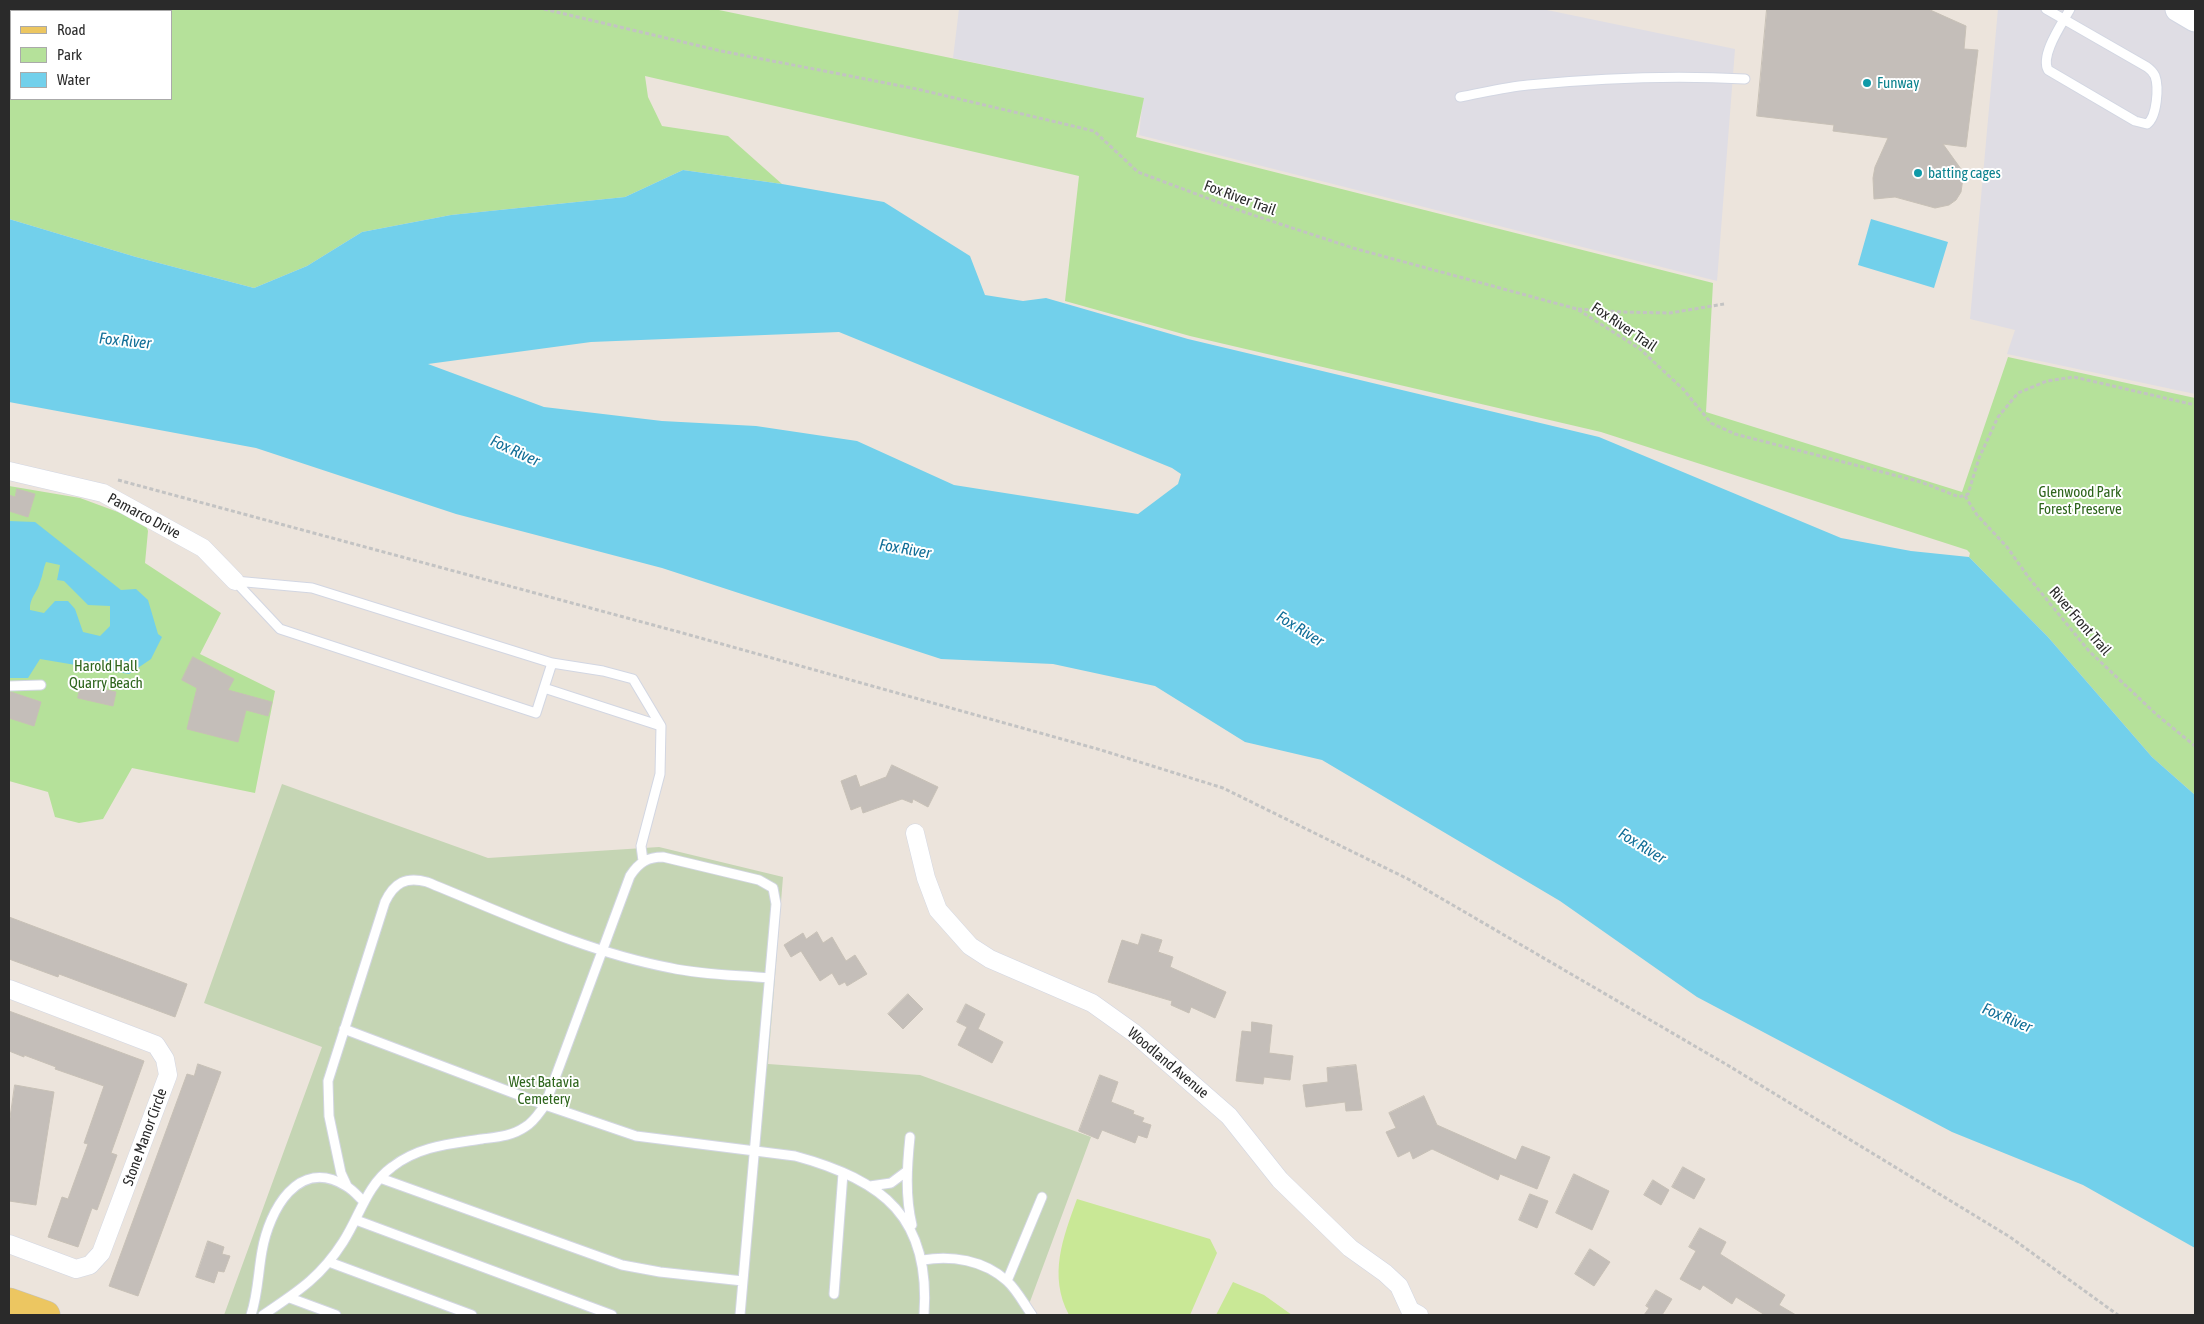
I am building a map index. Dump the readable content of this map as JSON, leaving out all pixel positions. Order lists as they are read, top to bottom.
{
  "streets": {
    "street": ["Pamarco Drive", "Woodland Avenue", "Stone Manor Circle"],
    "path": ["Fox River Trail", "River Front Trail"]
  },
  "crossings": [
    ["Fox River Trail", "River Front Trail"]
  ],
  "water": ["Fox River"],
  "parks": ["Glenwood Park Forest Preserve", "Harold Hall Quarry Beach", "West Batavia Cemetery"],
  "places": ["Funway", "batting cages"],
  "legend": ["Road", "Park", "Water"]
}
